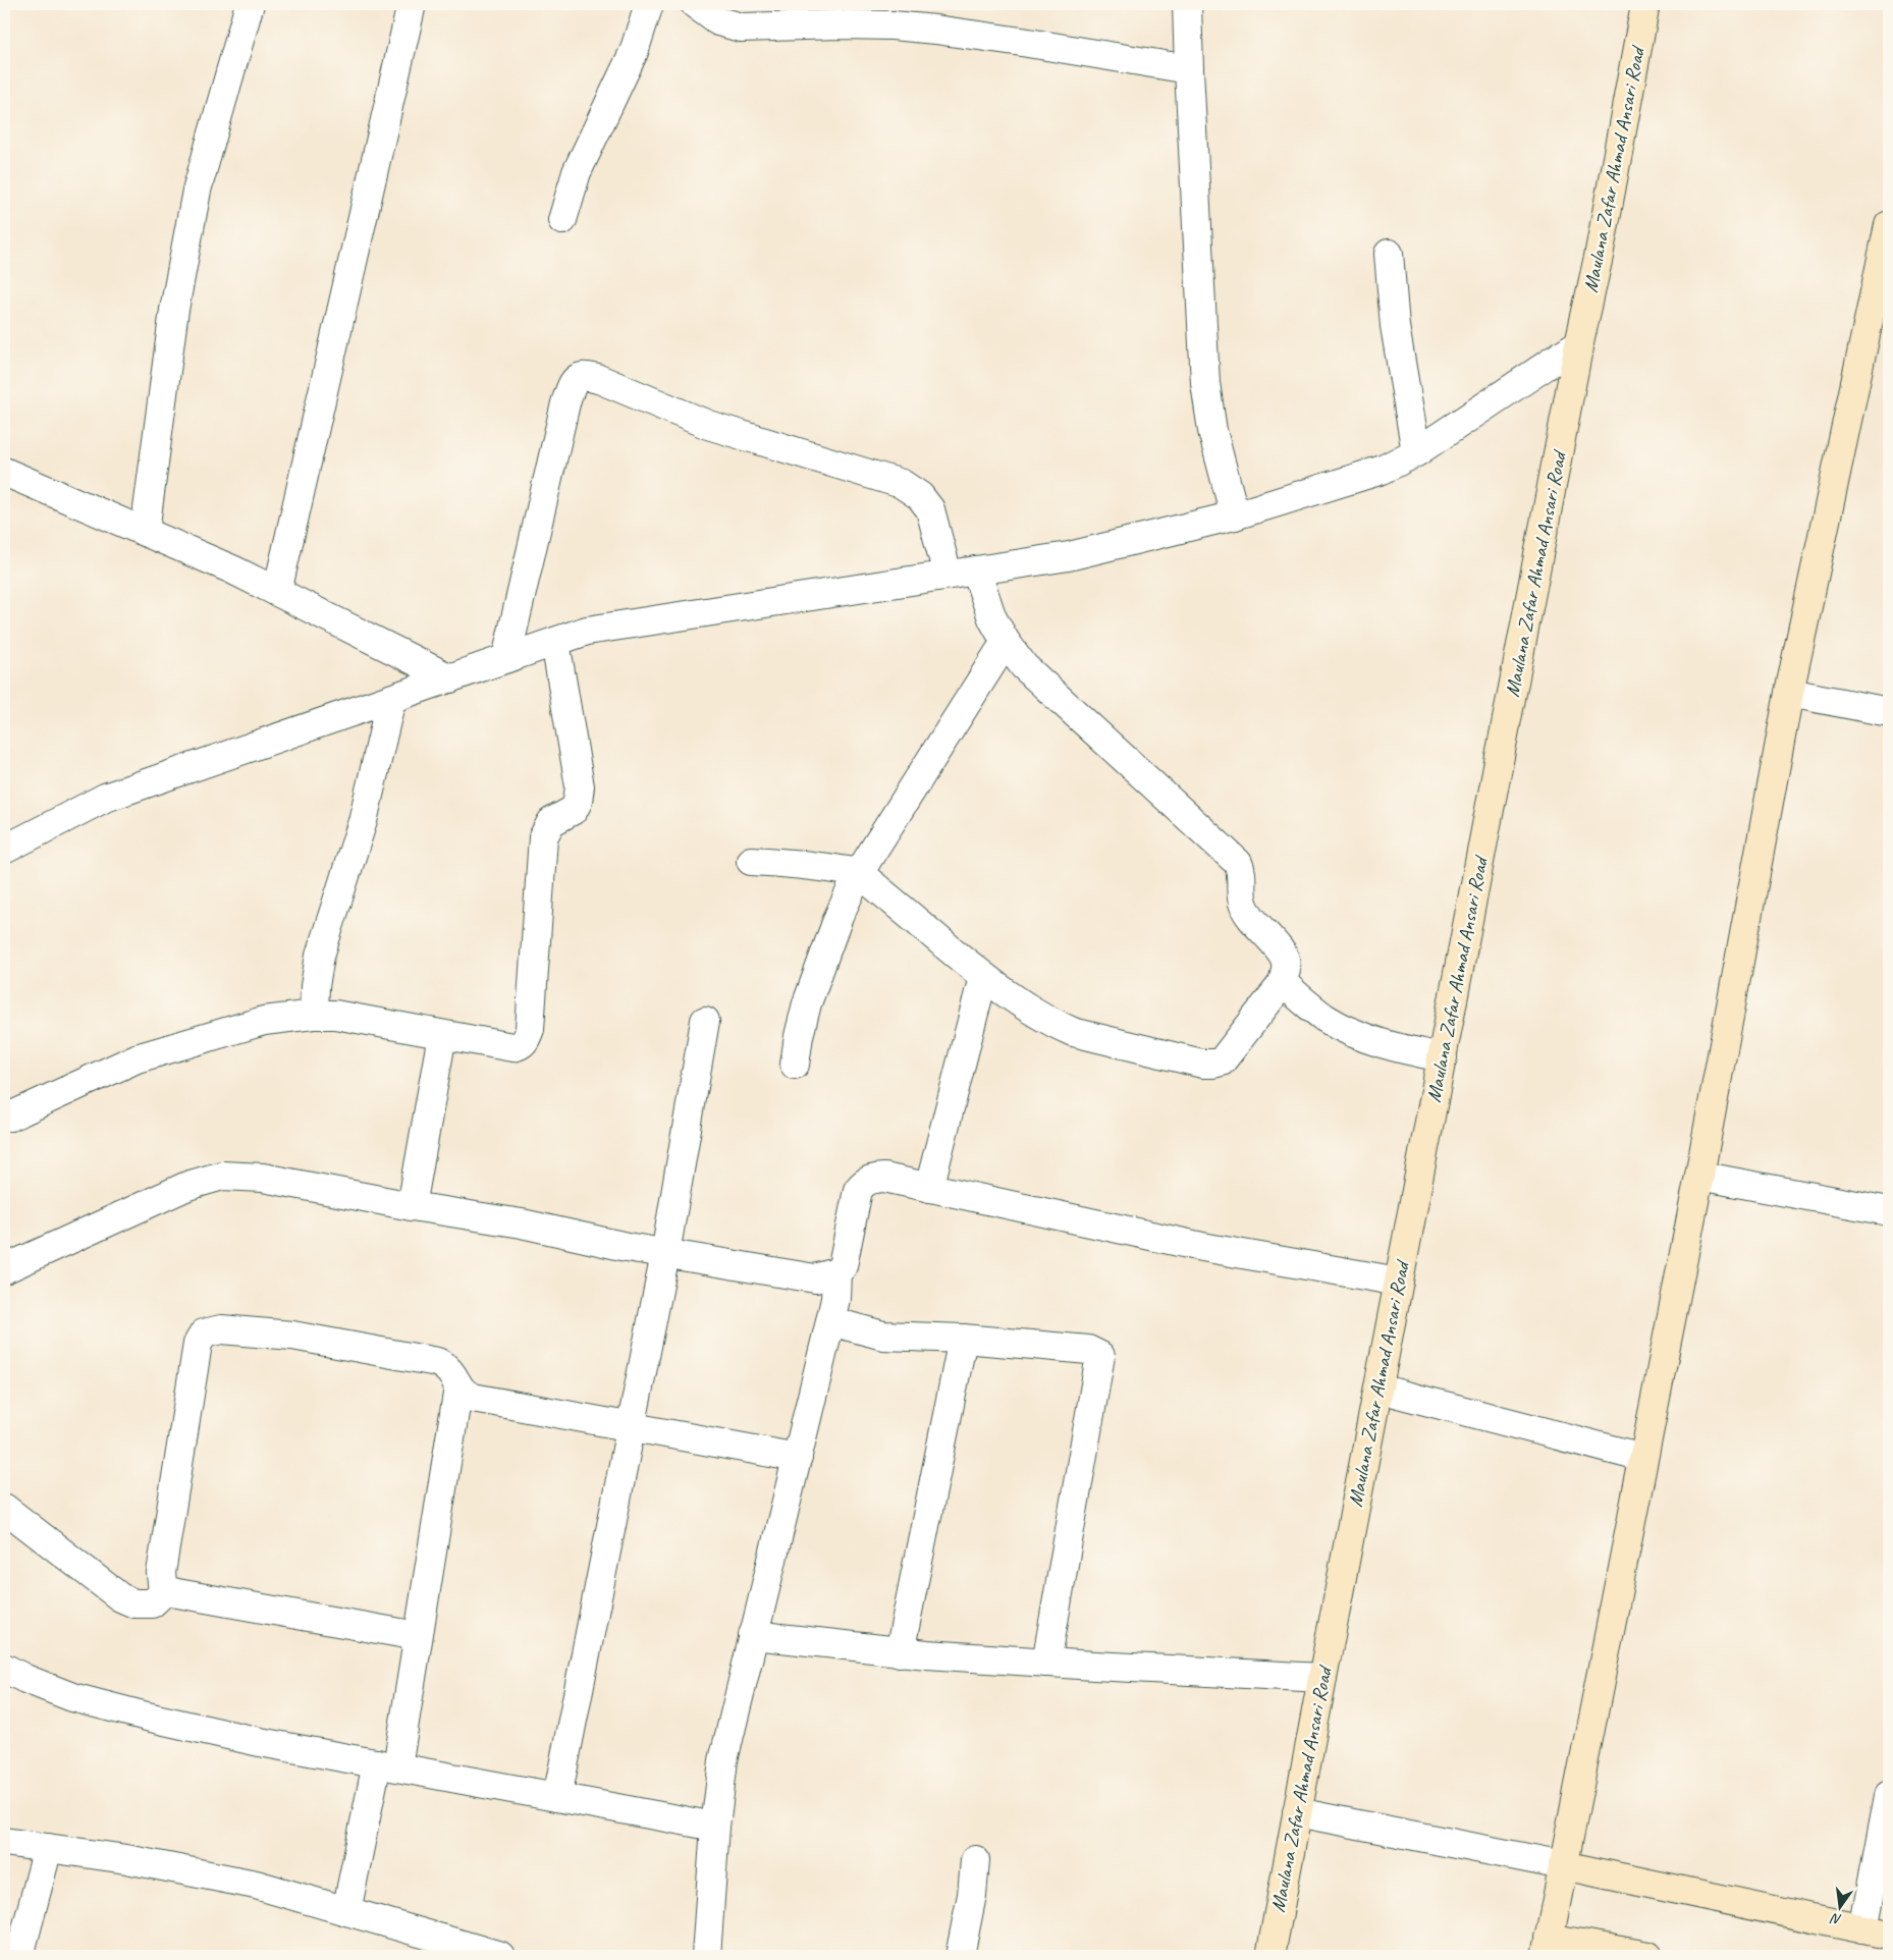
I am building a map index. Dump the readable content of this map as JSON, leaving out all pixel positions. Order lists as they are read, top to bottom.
{
  "streets": {
    "street": ["Maulana Zafar Ahmad Ansari Road"]
  },
  "north": "bottom"
}
